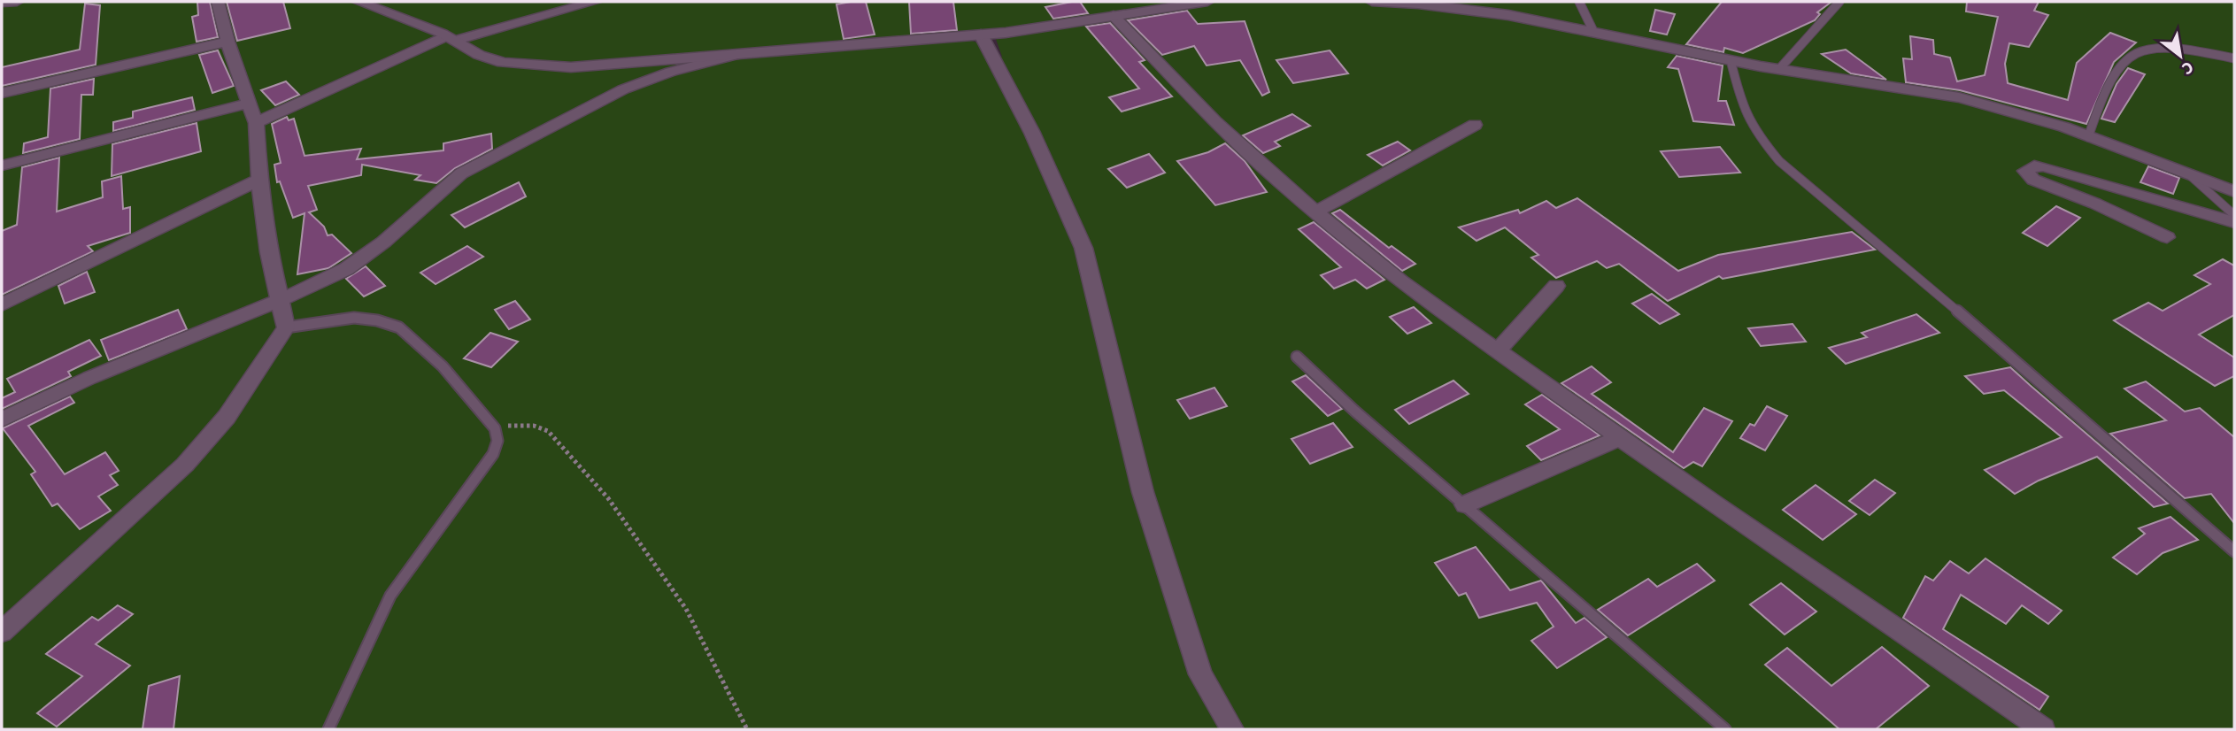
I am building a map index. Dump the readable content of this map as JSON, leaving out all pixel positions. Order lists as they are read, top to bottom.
{
  "north": "bottom right"
}
